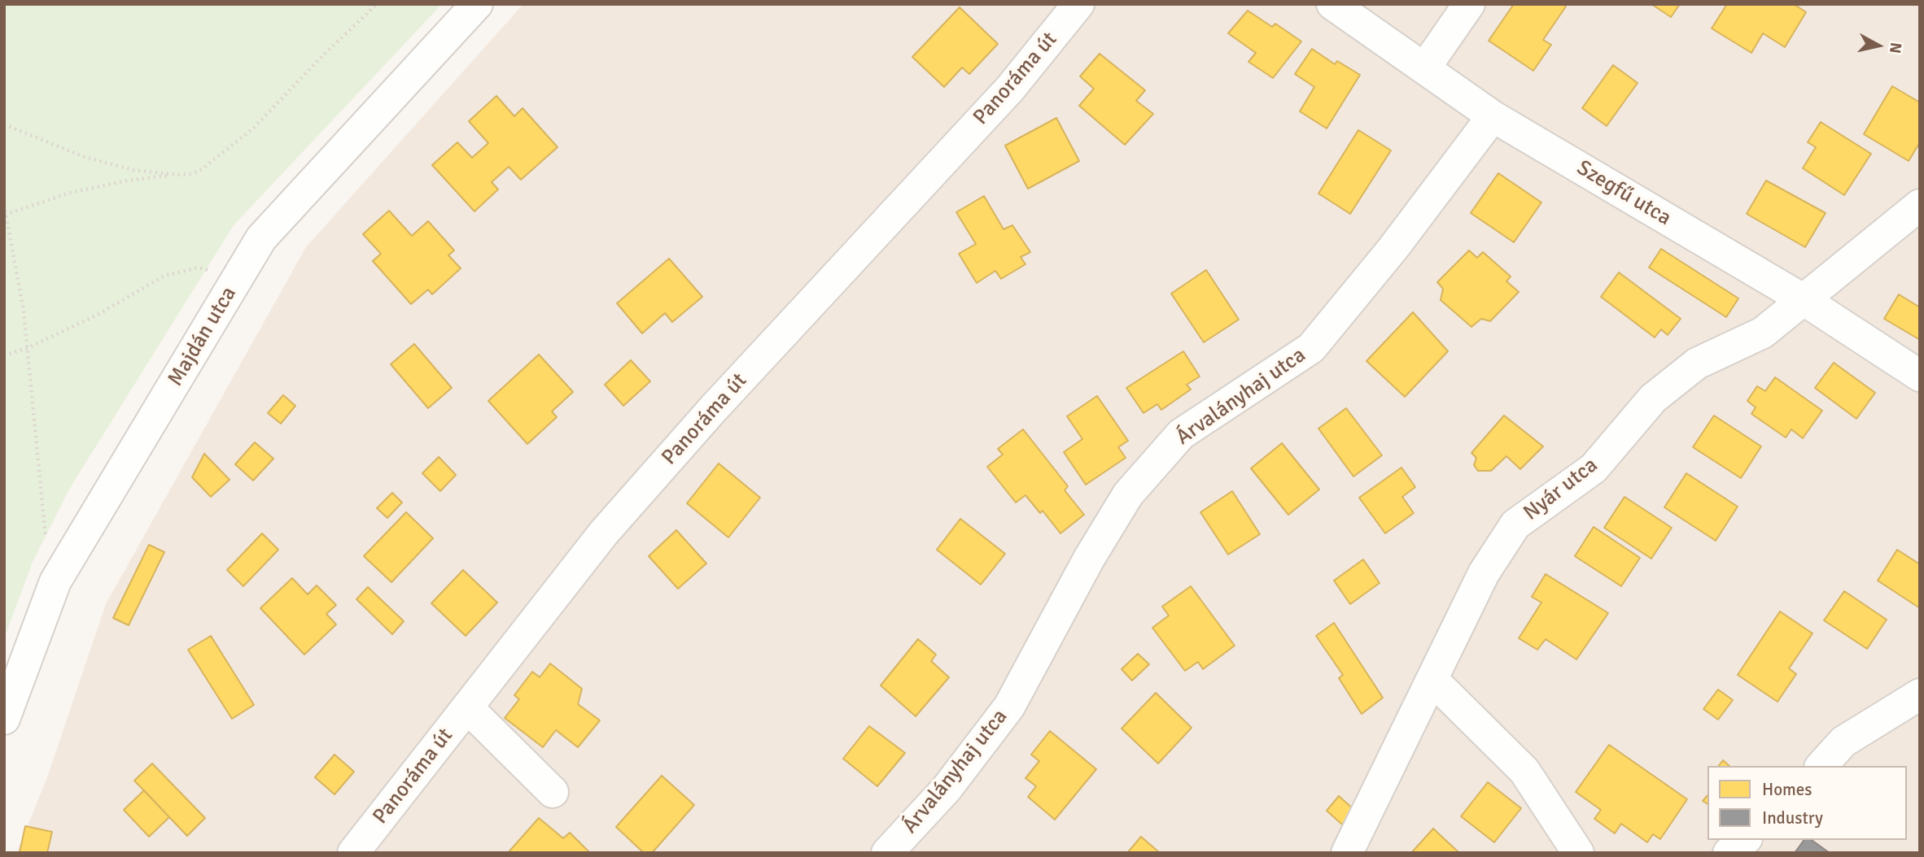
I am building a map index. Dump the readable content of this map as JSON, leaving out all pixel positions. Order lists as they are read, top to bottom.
{
  "streets": {
    "street": [
      "Panoráma út",
      "Szegfű utca",
      "Majdán utca",
      "Árvalányhaj utca",
      "Nyár utca"
    ]
  },
  "crossings": [
    ["Szegfű utca", "Árvalányhaj utca"],
    ["Szegfű utca", "Nyár utca"]
  ],
  "legend": ["Homes", "Industry"],
  "north": "right"
}
